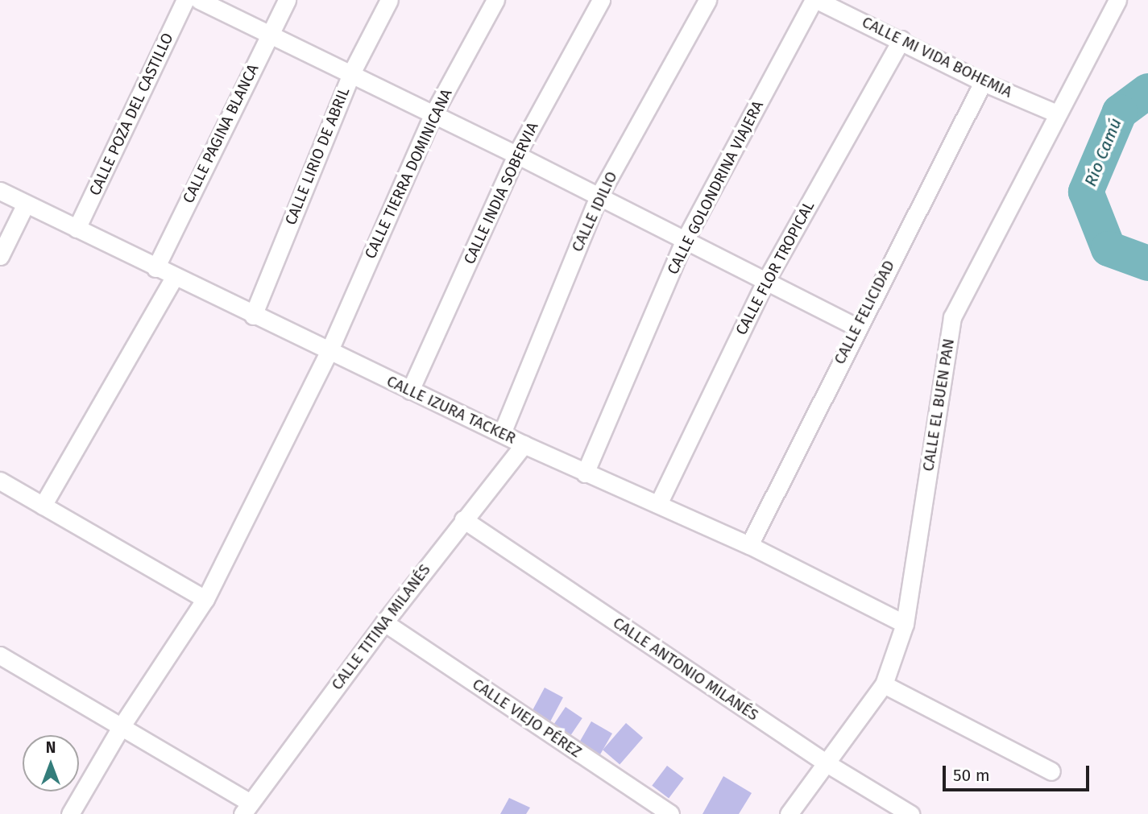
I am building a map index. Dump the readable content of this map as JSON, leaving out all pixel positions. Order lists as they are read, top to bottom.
{
  "streets": {
    "street": [
      "CALLE MI VIDA BOHEMIA",
      "CALLE POZA DEL CASTILLO",
      "CALLE PAGINA BLANCA",
      "CALLE LIRIO DE ABRIL",
      "CALLE TIERRA DOMINICANA",
      "CALLE GOLONDRINA VIAJERA",
      "CALLE INDIA SOBERVIA",
      "CALLE IDILIO",
      "CALLE FLOR TROPICAL",
      "CALLE FELICIDAD",
      "CALLE EL BUEN PAN",
      "CALLE IZURA TACKER",
      "CALLE TITINA MILANÉS",
      "CALLE ANTONIO MILANÉS",
      "CALLE VIEJO PÉREZ"
    ]
  },
  "crossings": [
    ["CALLE MI VIDA BOHEMIA", "CALLE GOLONDRINA VIAJERA"],
    ["CALLE MI VIDA BOHEMIA", "CALLE FLOR TROPICAL"],
    ["CALLE MI VIDA BOHEMIA", "CALLE FELICIDAD"],
    ["CALLE MI VIDA BOHEMIA", "CALLE EL BUEN PAN"],
    ["CALLE POZA DEL CASTILLO", "CALLE IZURA TACKER"],
    ["CALLE PAGINA BLANCA", "CALLE IZURA TACKER"],
    ["CALLE LIRIO DE ABRIL", "CALLE IZURA TACKER"],
    ["CALLE TIERRA DOMINICANA", "CALLE IZURA TACKER"],
    ["CALLE GOLONDRINA VIAJERA", "CALLE IZURA TACKER"],
    ["CALLE INDIA SOBERVIA", "CALLE IZURA TACKER"],
    ["CALLE IDILIO", "CALLE IZURA TACKER"],
    ["CALLE FLOR TROPICAL", "CALLE IZURA TACKER"],
    ["CALLE FELICIDAD", "CALLE IZURA TACKER"],
    ["CALLE EL BUEN PAN", "CALLE IZURA TACKER"],
    ["CALLE EL BUEN PAN", "CALLE ANTONIO MILANÉS"],
    ["CALLE IZURA TACKER", "CALLE TITINA MILANÉS"],
    ["CALLE TITINA MILANÉS", "CALLE ANTONIO MILANÉS"],
    ["CALLE TITINA MILANÉS", "CALLE VIEJO PÉREZ"]
  ],
  "water": ["Río Camú"],
  "scale_bar": "50 m",
  "north": "top"
}
